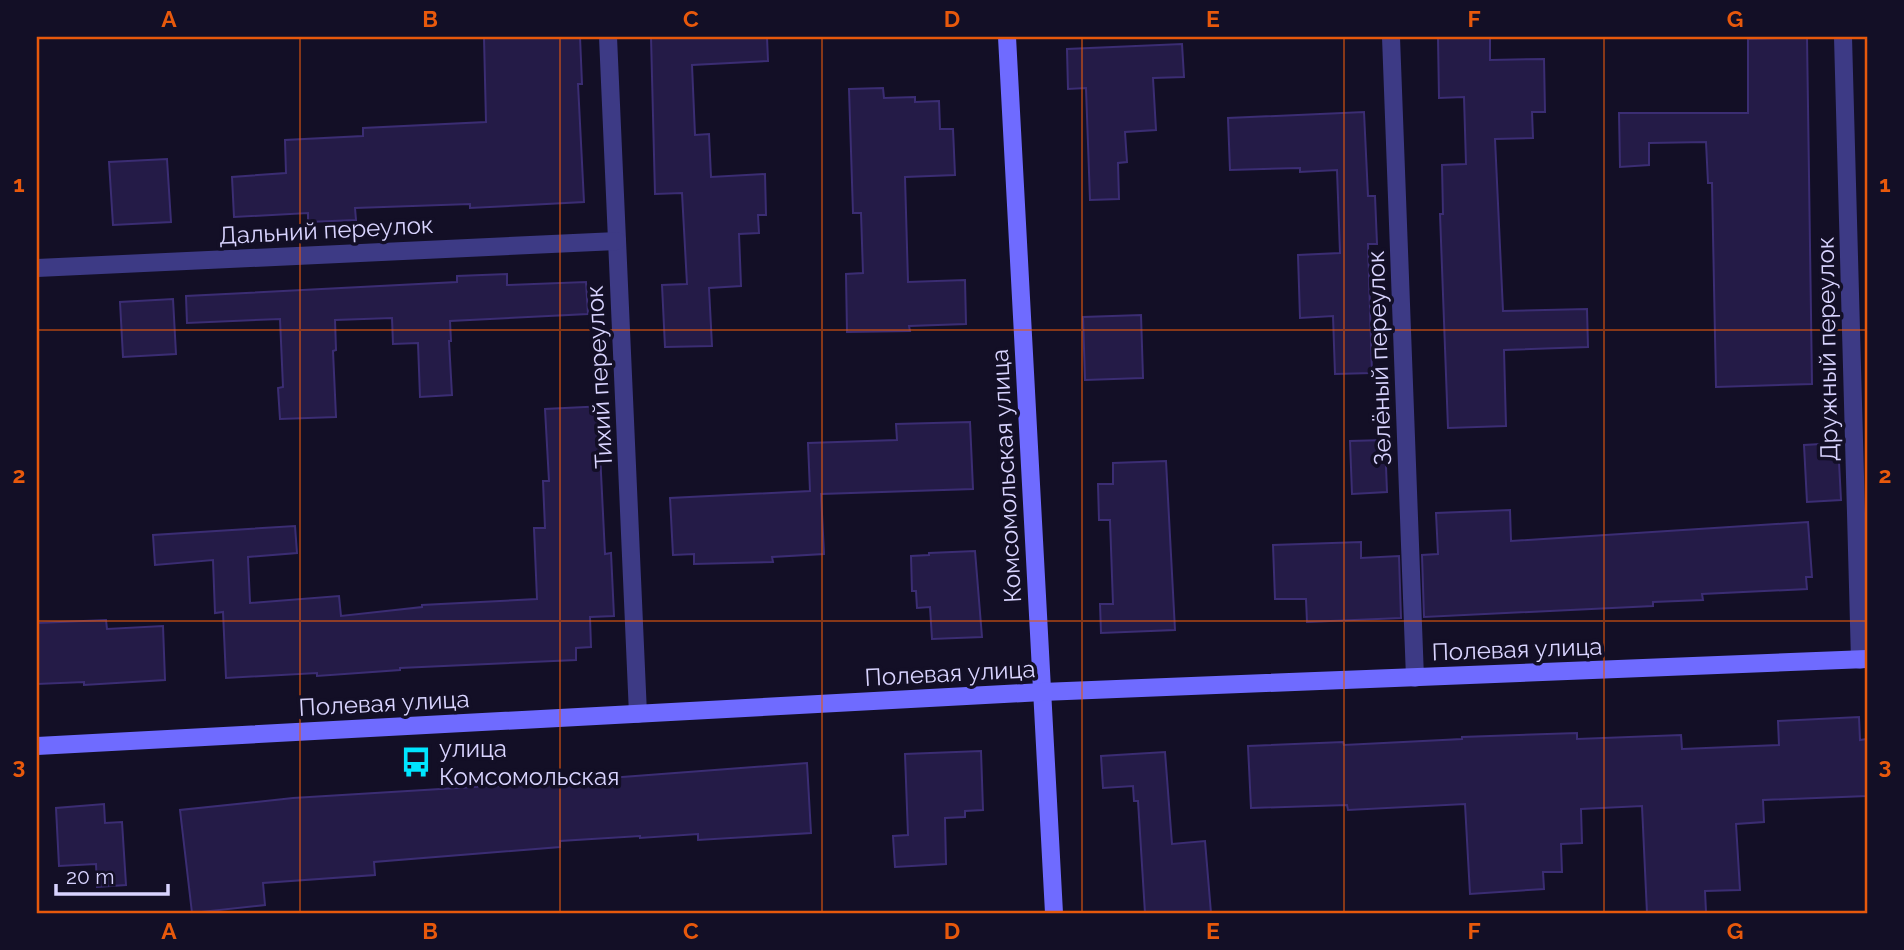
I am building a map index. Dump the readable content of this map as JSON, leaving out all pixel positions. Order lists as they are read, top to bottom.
{
  "streets": {
    "main road": ["Комсомольская улица", "Полевая улица"],
    "street": [
      "Дальний переулок",
      "Дружный переулок",
      "Зелёный переулок",
      "Тихий переулок"
    ]
  },
  "crossings": [
    ["Дальний переулок", "Тихий переулок"],
    ["Дружный переулок", "Полевая улица"],
    ["Зелёный переулок", "Полевая улица"],
    ["Тихий переулок", "Полевая улица"],
    ["Комсомольская улица", "Полевая улица"]
  ],
  "places": {
    "bus stop": ["улица Комсомольская"]
  },
  "scale_bar": "20 m",
  "grid": {
    "columns": [
      "A",
      "B",
      "C",
      "D",
      "E",
      "F",
      "G"
    ],
    "rows": ["1", "2", "3"]
  }
}
